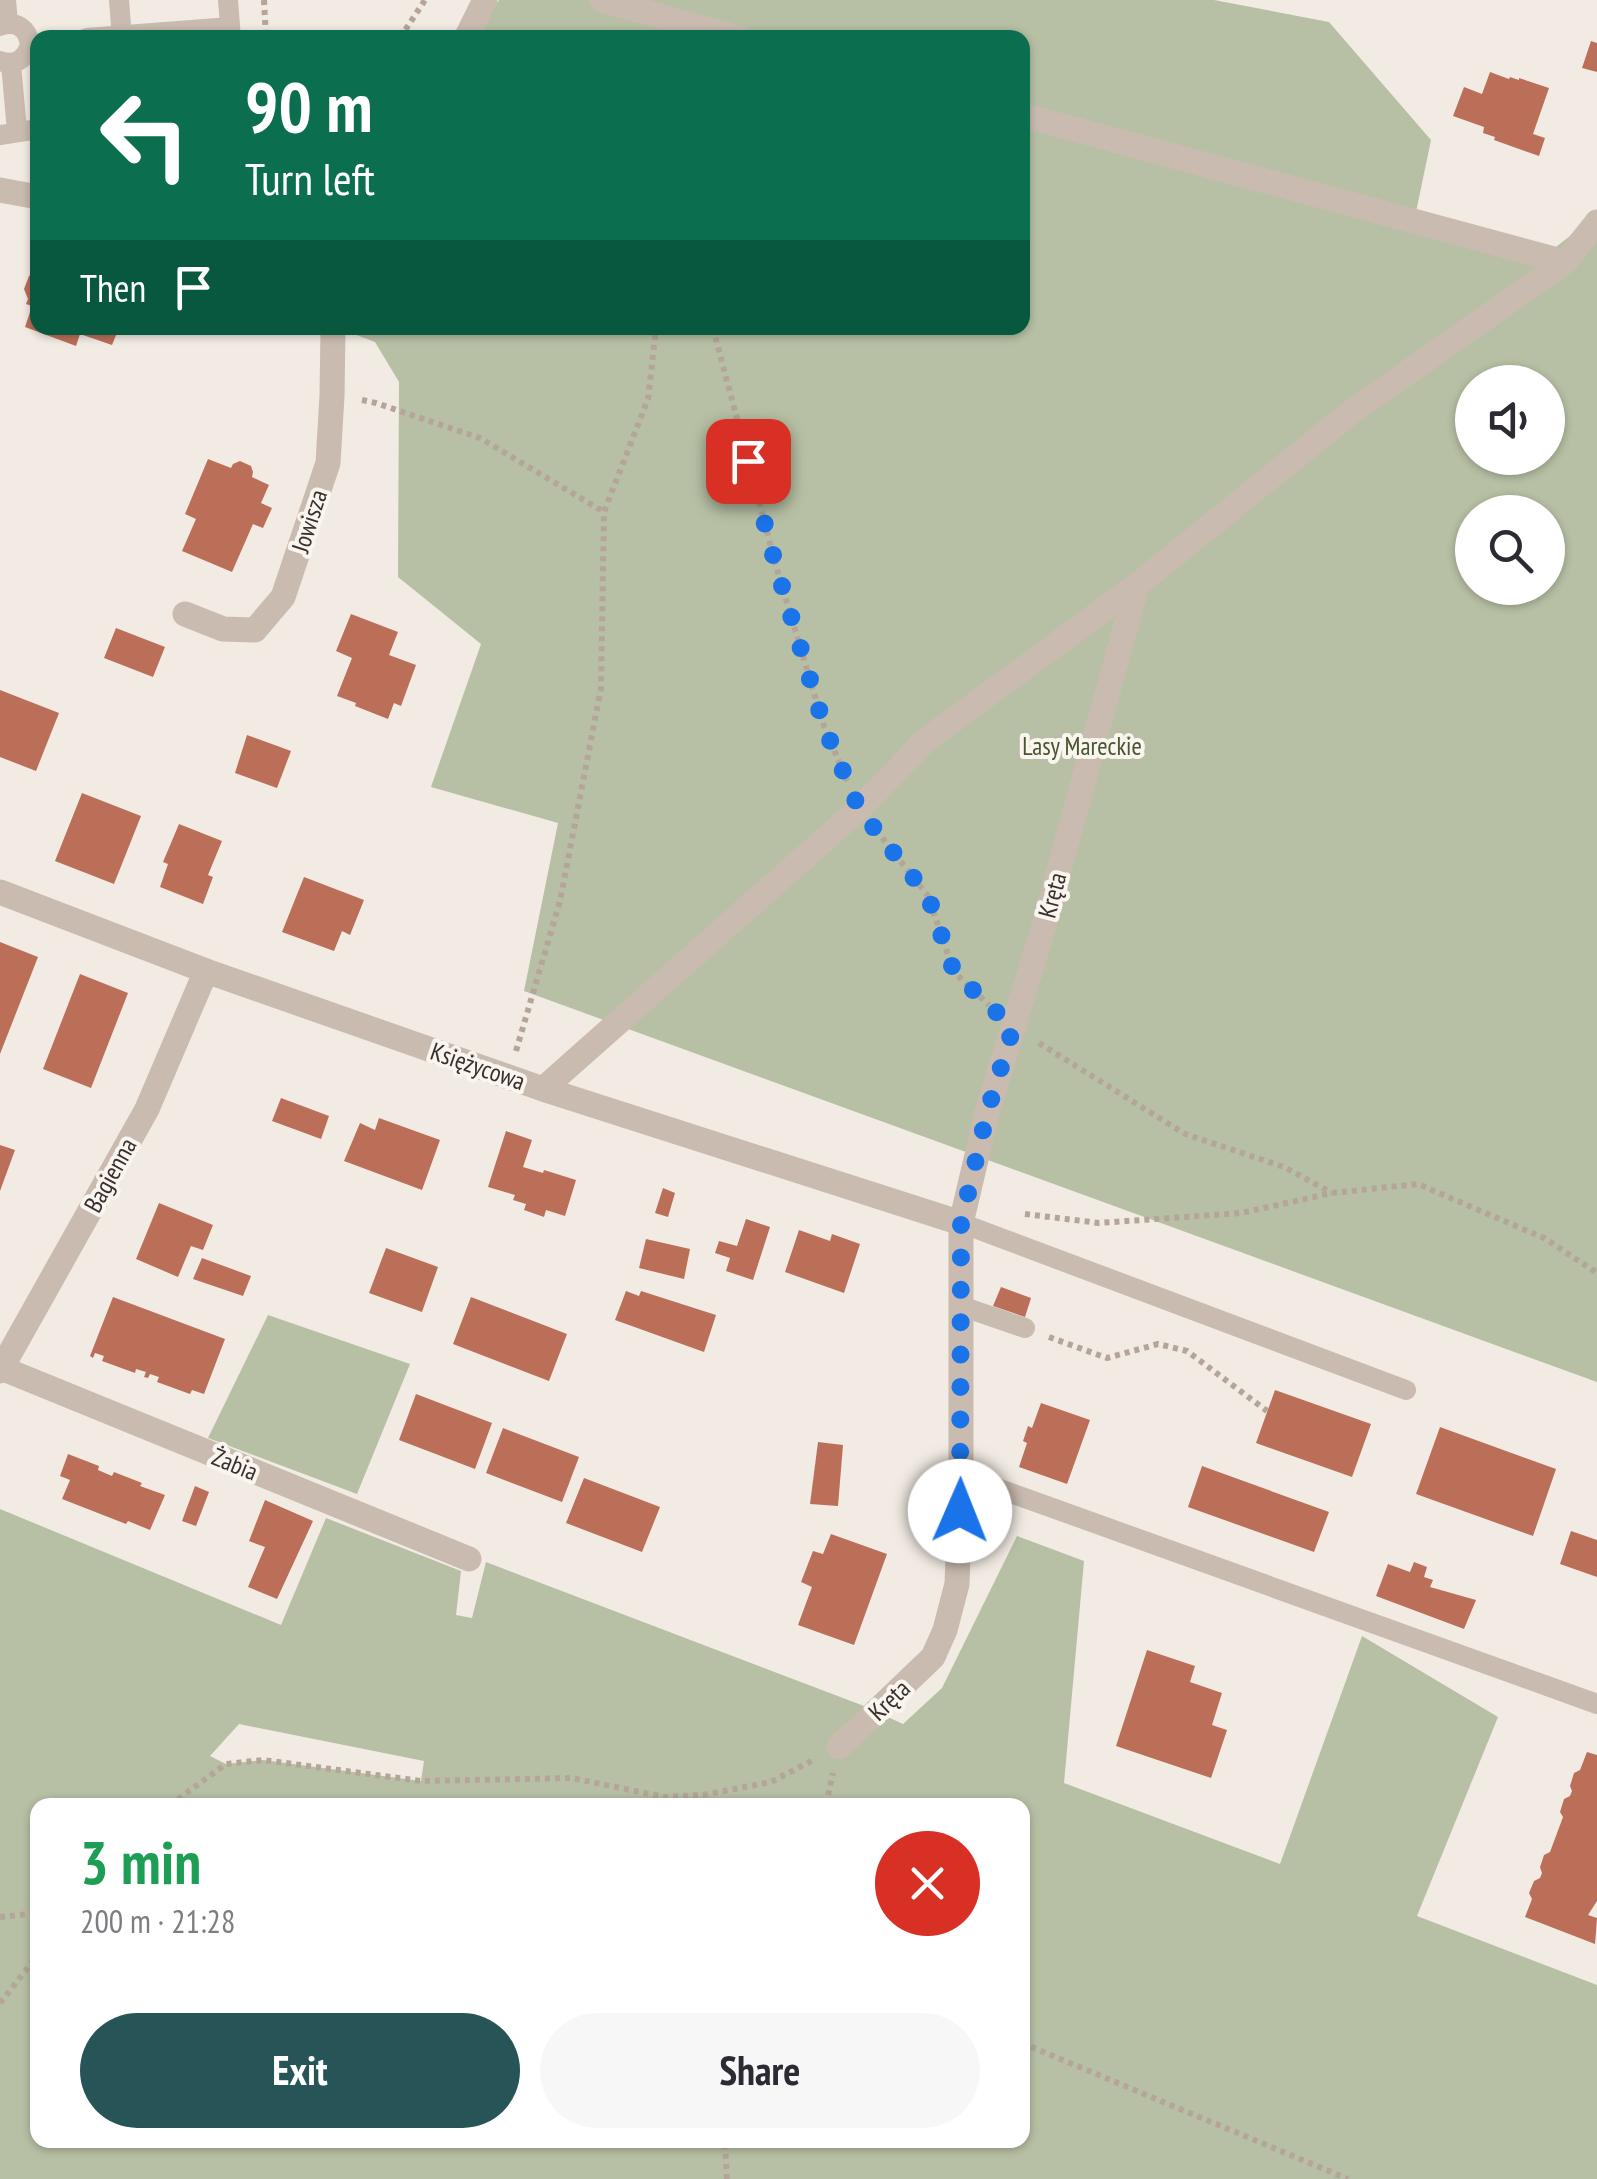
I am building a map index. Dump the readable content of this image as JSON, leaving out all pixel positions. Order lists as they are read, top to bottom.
{
  "streets": {
    "street": [
      "Jowisza",
      "Kręta",
      "Księżycowa",
      "Bagienna",
      "Żabia"
    ]
  },
  "crossings": [
    ["Kręta", "Księżycowa"],
    ["Księżycowa", "Bagienna"],
    ["Bagienna", "Żabia"]
  ],
  "parks": ["Lasy Mareckie"],
  "page": {
    "turn": ["90 m", "Turn left"],
    "then": "Then",
    "heading": ["3 min", "200 m · 21:28"],
    "buttons": ["Exit", "Share"]
  }
}
